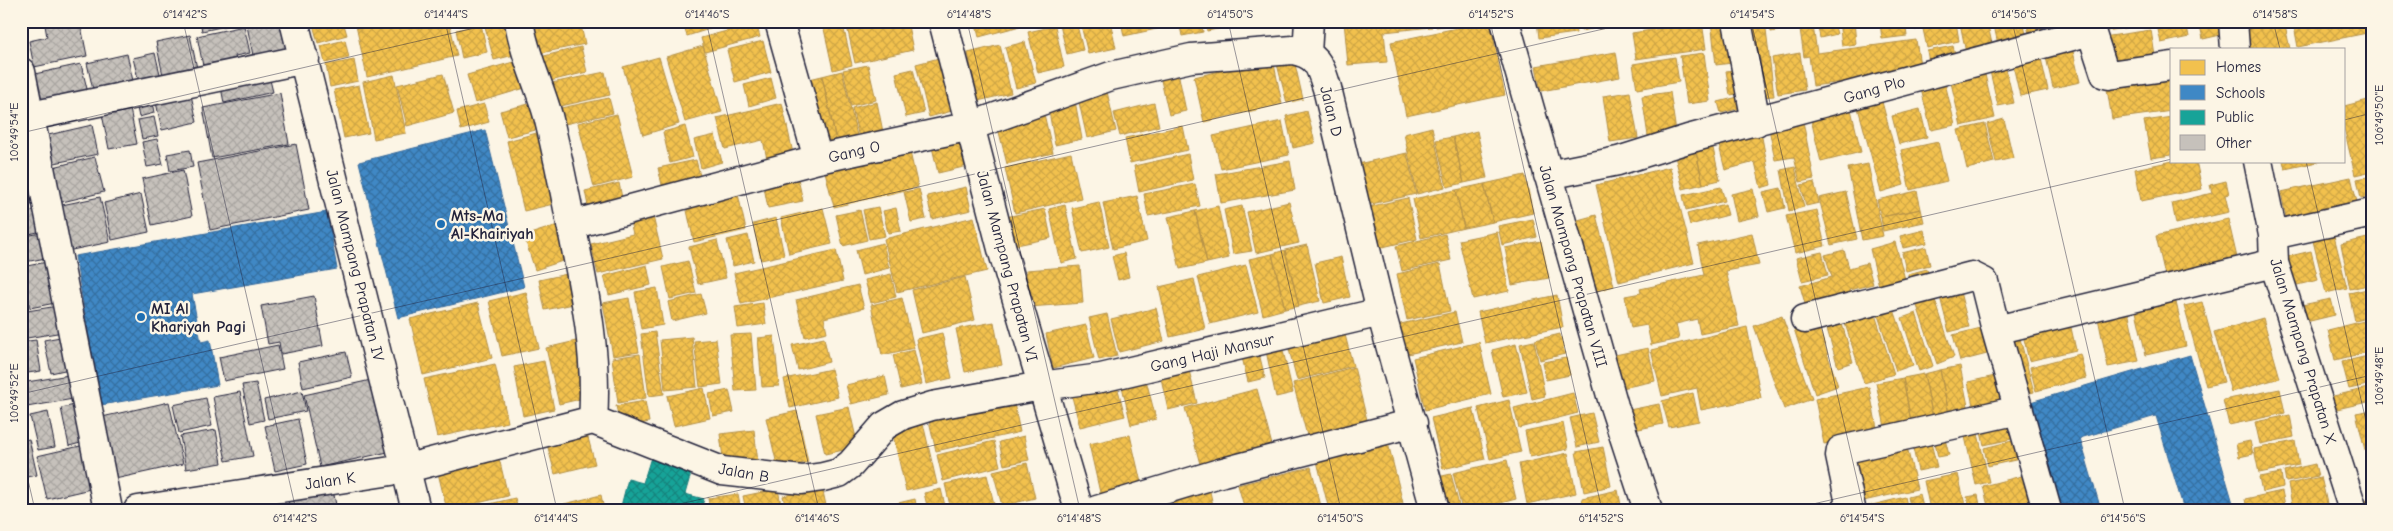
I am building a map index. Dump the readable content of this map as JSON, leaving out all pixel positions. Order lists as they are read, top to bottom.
{
  "streets": {
    "street": [
      "Gang Plo",
      "Jalan D",
      "Gang O",
      "Jalan Mampang Prapatan IV",
      "Jalan Mampang Prapatan VI",
      "Jalan Mampang Prapatan VIII",
      "Jalan Mampang Prapatan X",
      "Gang Haji Mansur",
      "Jalan B",
      "Jalan K"
    ]
  },
  "crossings": [
    ["Gang Plo", "Jalan Mampang Prapatan VIII"],
    ["Jalan D", "Gang Haji Mansur"],
    ["Gang O", "Jalan Mampang Prapatan VI"],
    ["Jalan Mampang Prapatan IV", "Jalan K"],
    ["Jalan Mampang Prapatan VI", "Gang Haji Mansur"],
    ["Jalan Mampang Prapatan VI", "Jalan B"],
    ["Gang Haji Mansur", "Jalan B"]
  ],
  "places": ["Mts-Ma Al-Khairiyah", "MI Al Khariyah Pagi"],
  "legend": [
    "Homes",
    "Schools",
    "Public",
    "Other"
  ],
  "coordinates": [
    "6°14'42\"S",
    "6°14'44\"S",
    "6°14'46\"S",
    "6°14'48\"S",
    "6°14'50\"S",
    "6°14'52\"S",
    "6°14'54\"S",
    "6°14'56\"S",
    "6°14'58\"S",
    "106°49'50\"E",
    "106°49'54\"E",
    "106°49'48\"E",
    "106°49'52\"E"
  ]
}
